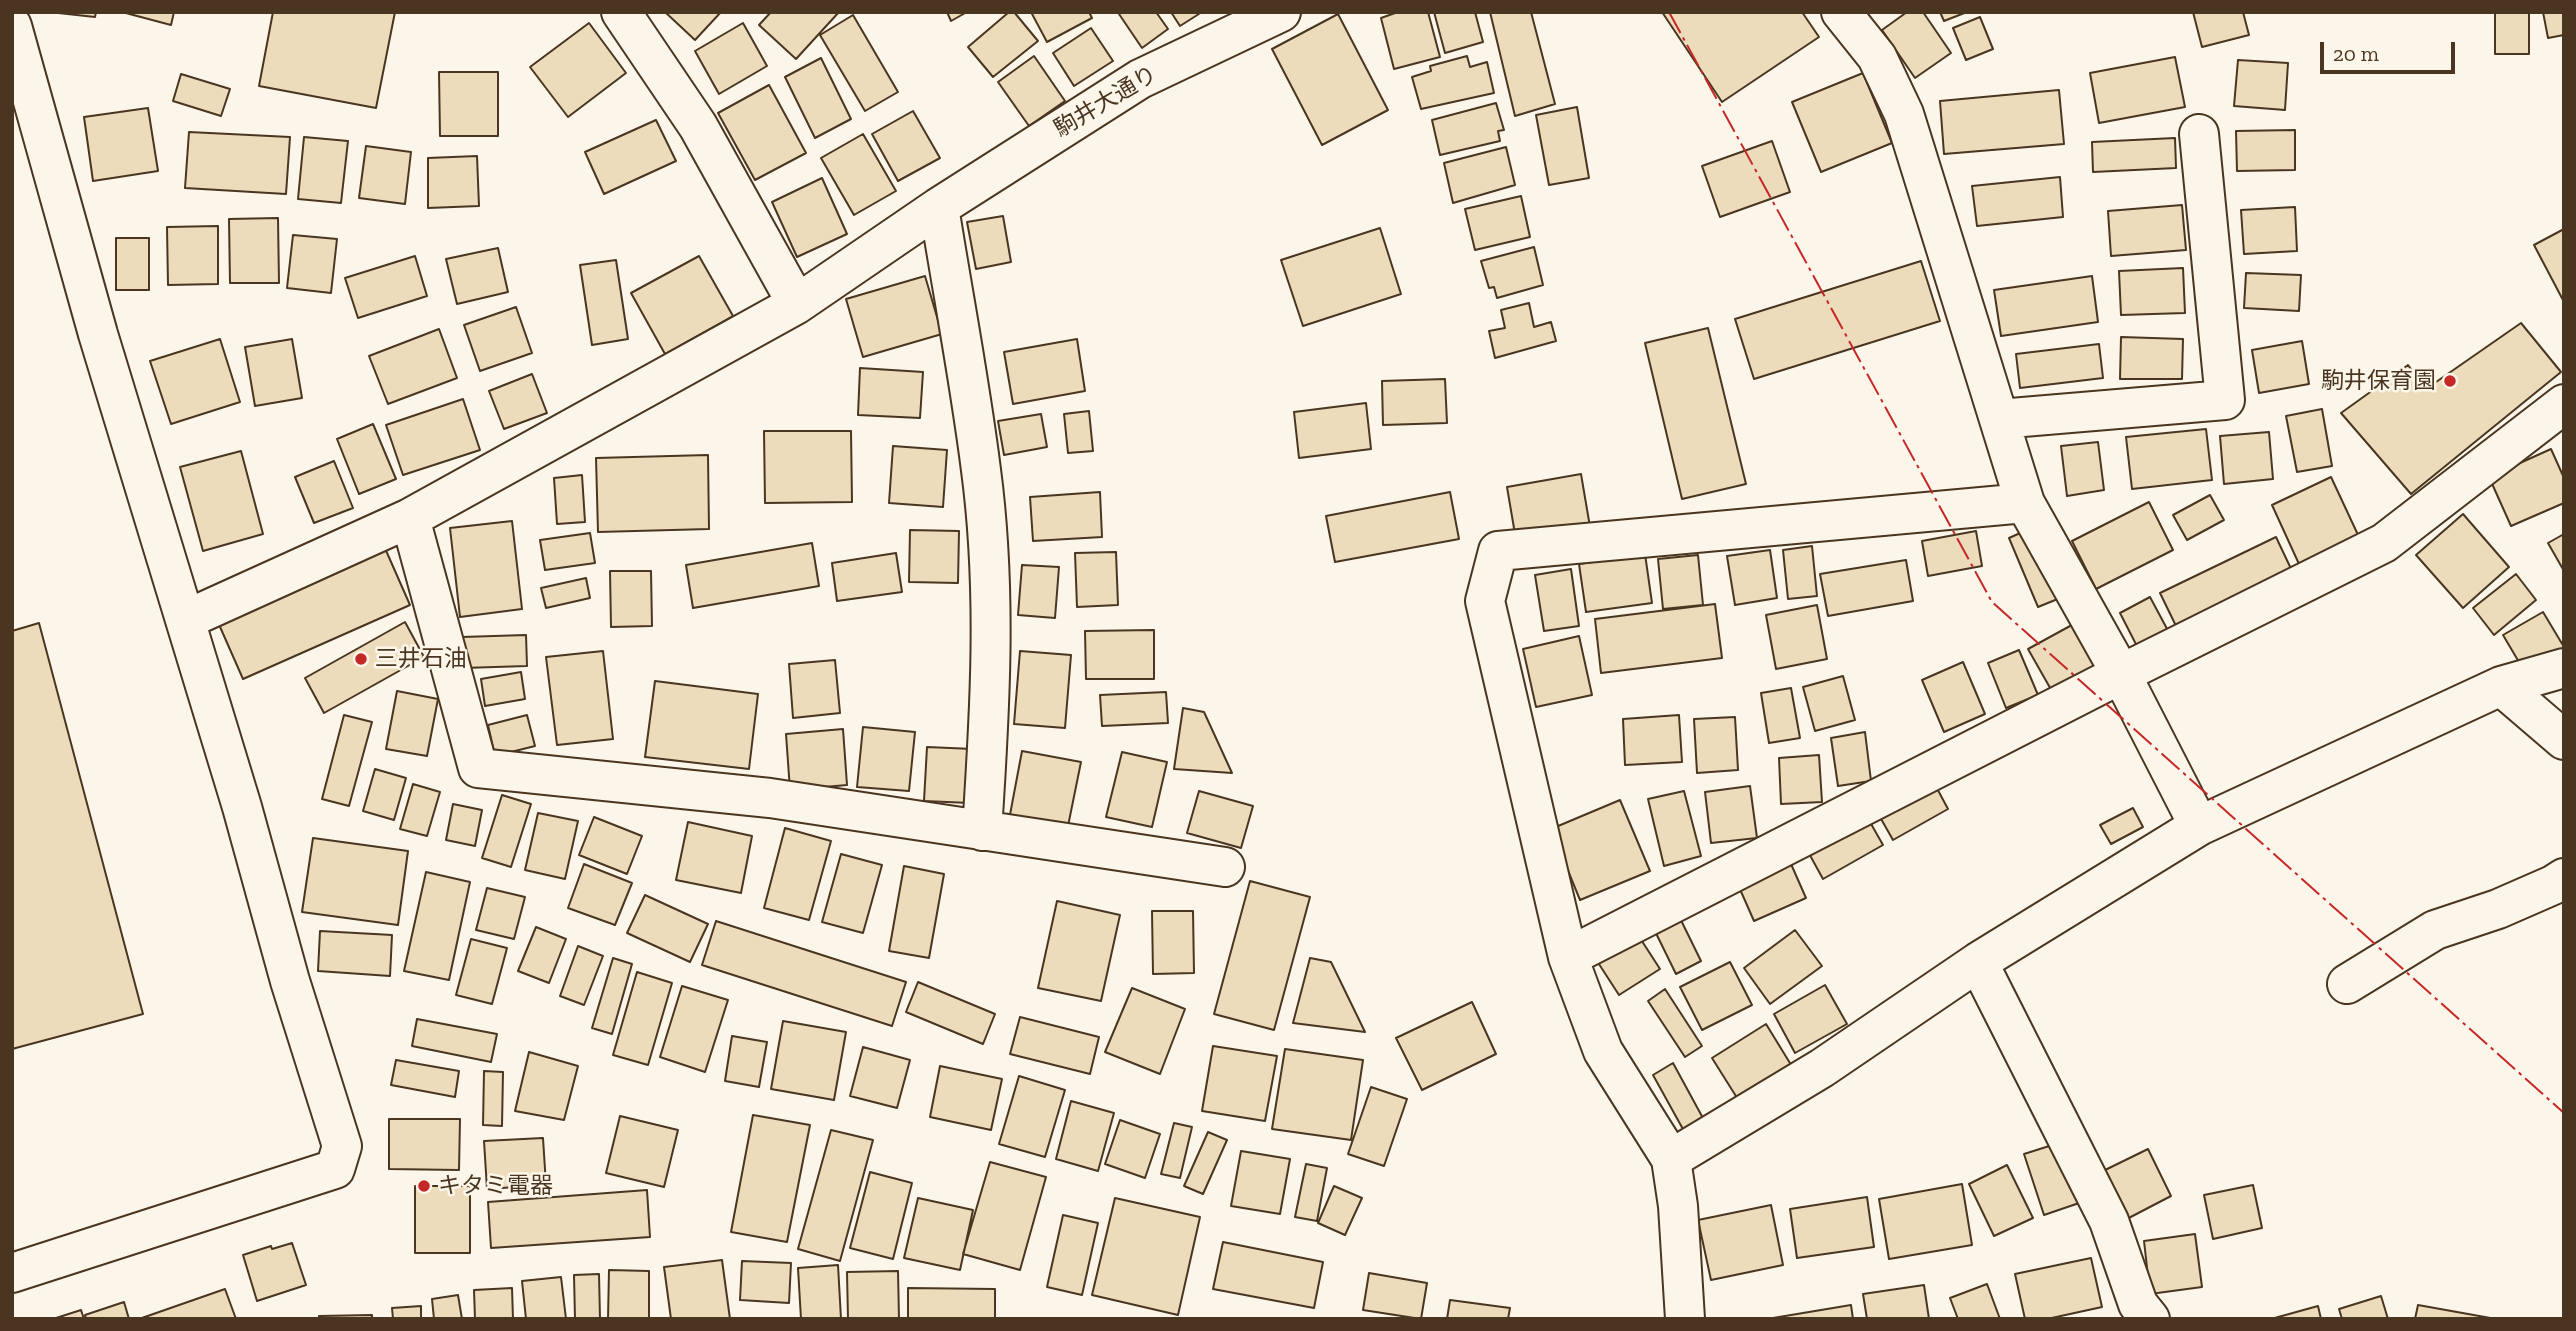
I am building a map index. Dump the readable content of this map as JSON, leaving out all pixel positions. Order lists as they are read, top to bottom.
{
  "streets": {
    "street": ["駒井大通り"]
  },
  "places": ["駒井保育園", "三井石油", "キタミ電器"],
  "scale_bar": "20 m"
}
